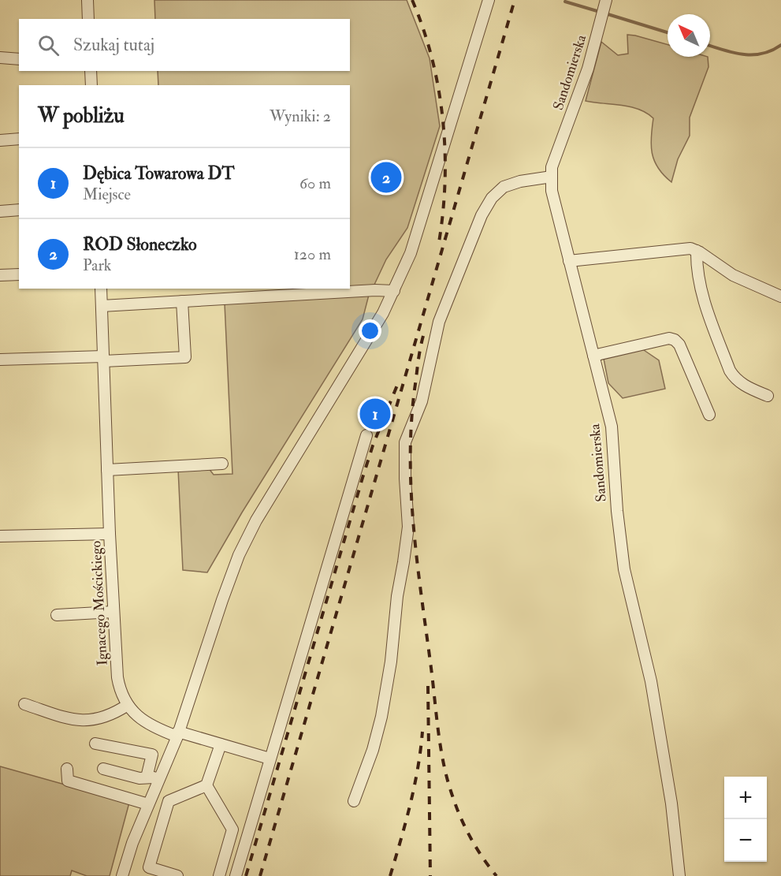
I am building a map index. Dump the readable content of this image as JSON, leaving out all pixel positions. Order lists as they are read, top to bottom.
{
  "streets": {
    "street": ["Sandomierska", "Ignacego Mościckiego"]
  },
  "north": "top left",
  "page": {
    "search": "Szukaj tutaj",
    "heading": ["W pobliżu", "Wyniki: 2"],
    "list": [
      {
        "mark": "1",
        "name": "Dębica Towarowa DT",
        "note": "Miejsce",
        "value": "60 m"
      },
      {
        "mark": "2",
        "name": "ROD Słoneczko",
        "note": "Park",
        "value": "120 m"
      }
    ],
    "pins": ["2", "1"],
    "map_buttons": ["+", "−"]
  }
}
